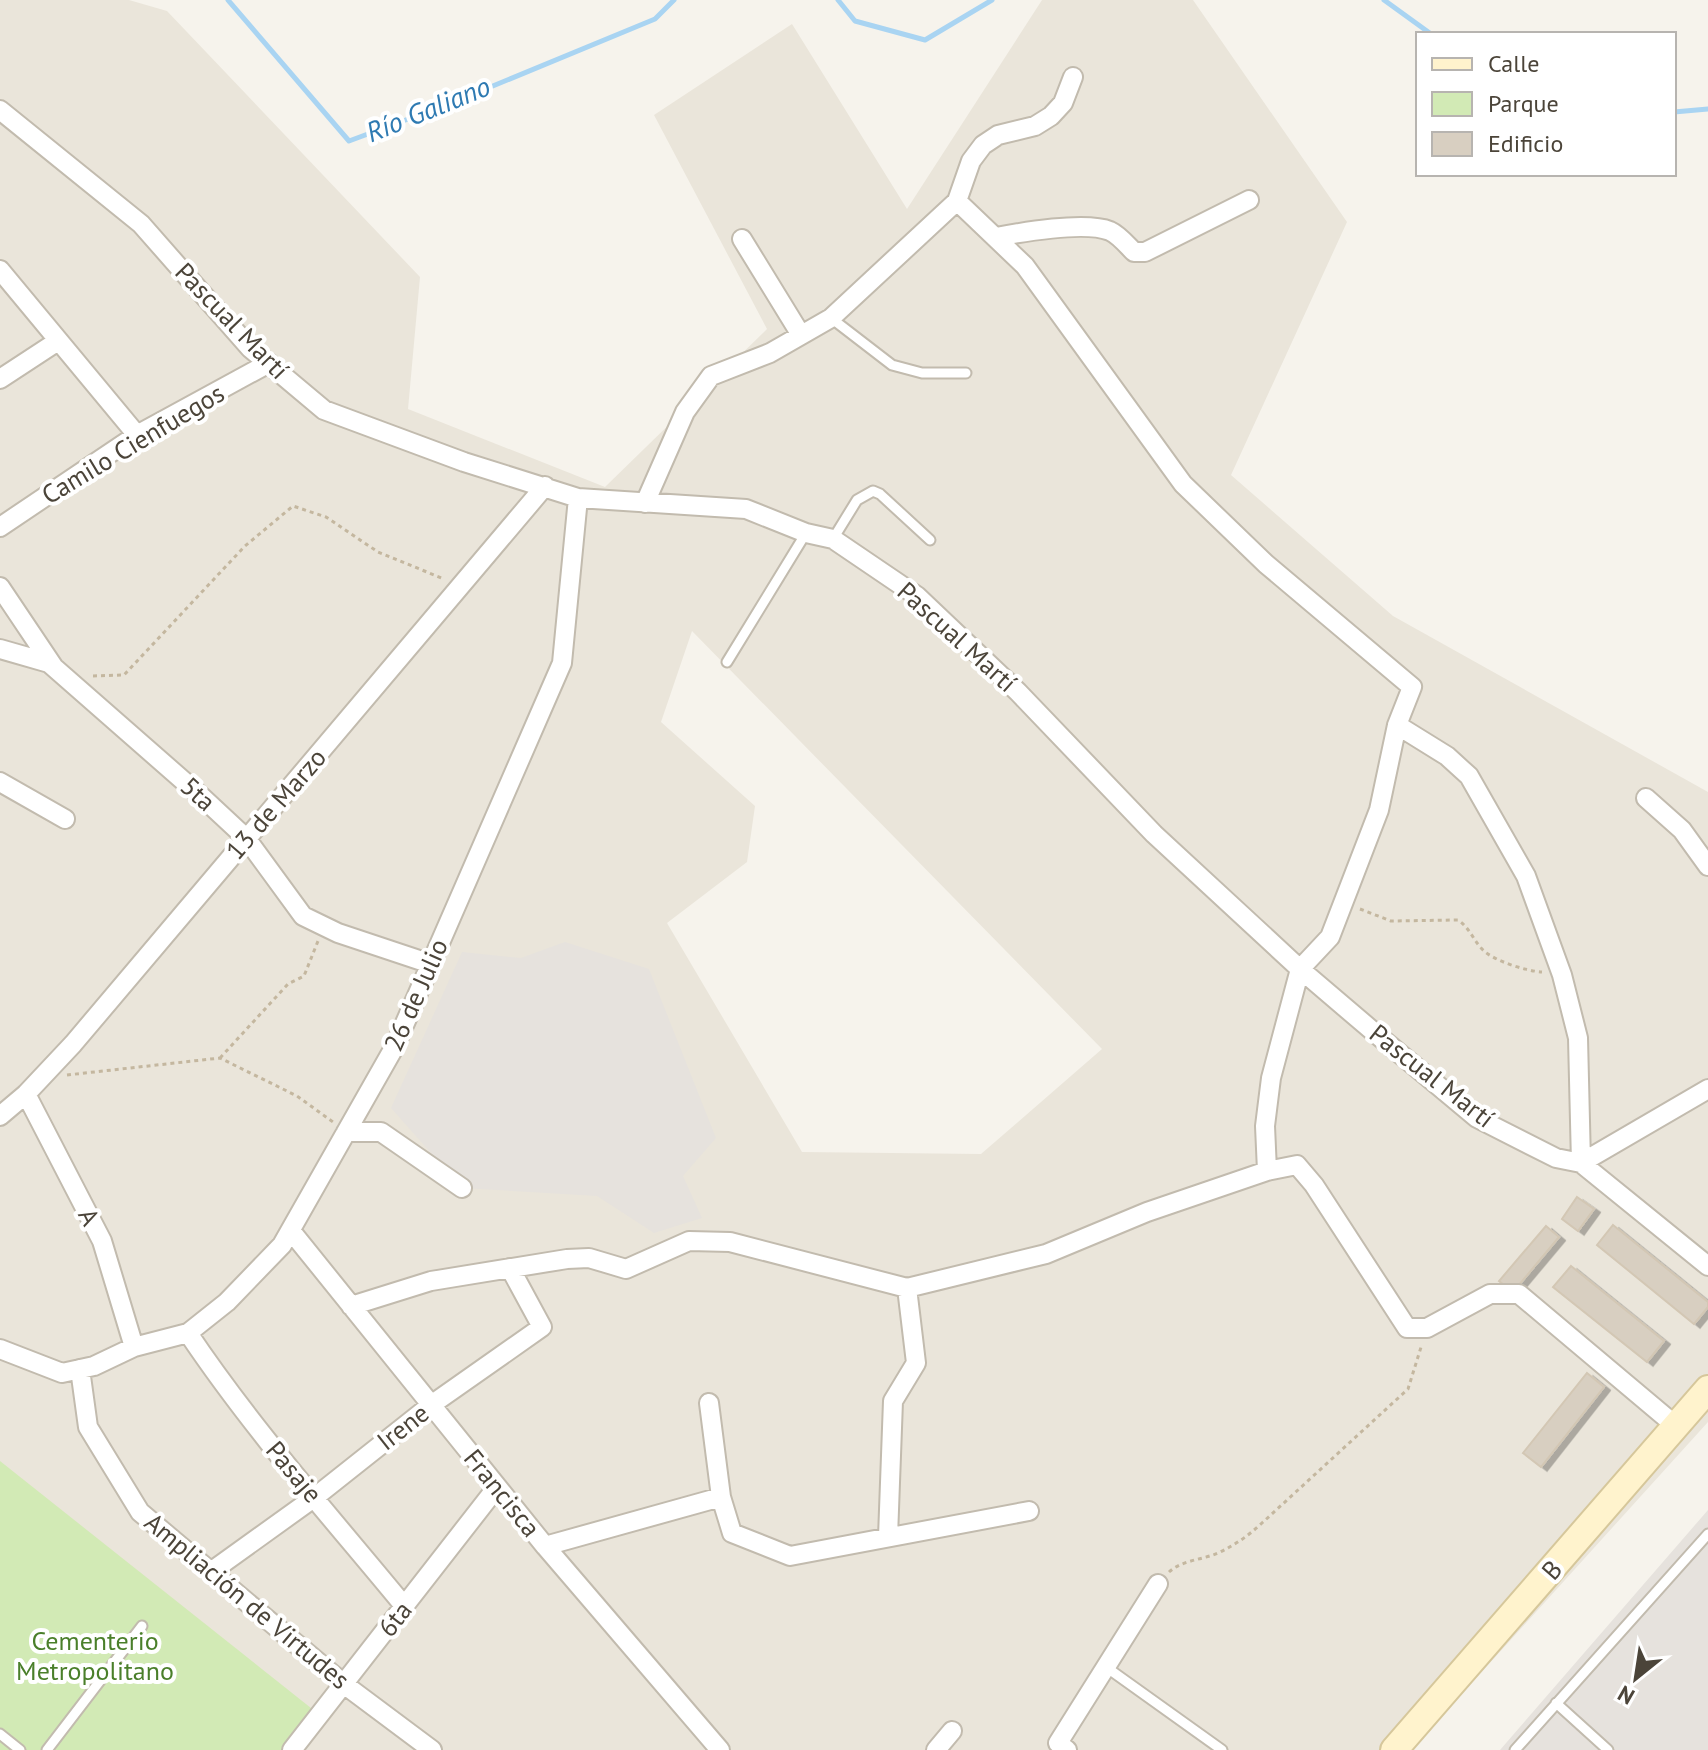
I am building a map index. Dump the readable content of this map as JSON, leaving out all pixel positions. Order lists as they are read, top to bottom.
{
  "streets": {
    "street": [
      "Pascual Martí",
      "Camilo Cienfuegos",
      "5ta",
      "13 de Marzo",
      "26 de Julio",
      "A",
      "Irene",
      "Pasaje",
      "Francisca",
      "B",
      "Ampliación de Virtudes",
      "6ta"
    ]
  },
  "crossings": [
    ["Pascual Martí", "Camilo Cienfuegos"],
    ["Pascual Martí", "13 de Marzo"],
    ["Pascual Martí", "26 de Julio"],
    ["5ta", "13 de Marzo"],
    ["5ta", "26 de Julio"],
    ["13 de Marzo", "A"],
    ["26 de Julio", "A"],
    ["26 de Julio", "Pasaje"],
    ["26 de Julio", "Francisca"],
    ["26 de Julio", "Ampliación de Virtudes"],
    ["Irene", "Pasaje"],
    ["Irene", "Francisca"],
    ["Irene", "Ampliación de Virtudes"],
    ["Pasaje", "6ta"],
    ["Francisca", "6ta"],
    ["Ampliación de Virtudes", "6ta"]
  ],
  "water": ["Río Galiano"],
  "parks": ["Cementerio Metropolitano"],
  "legend": ["Calle", "Parque", "Edificio"],
  "north": "bottom left"
}
